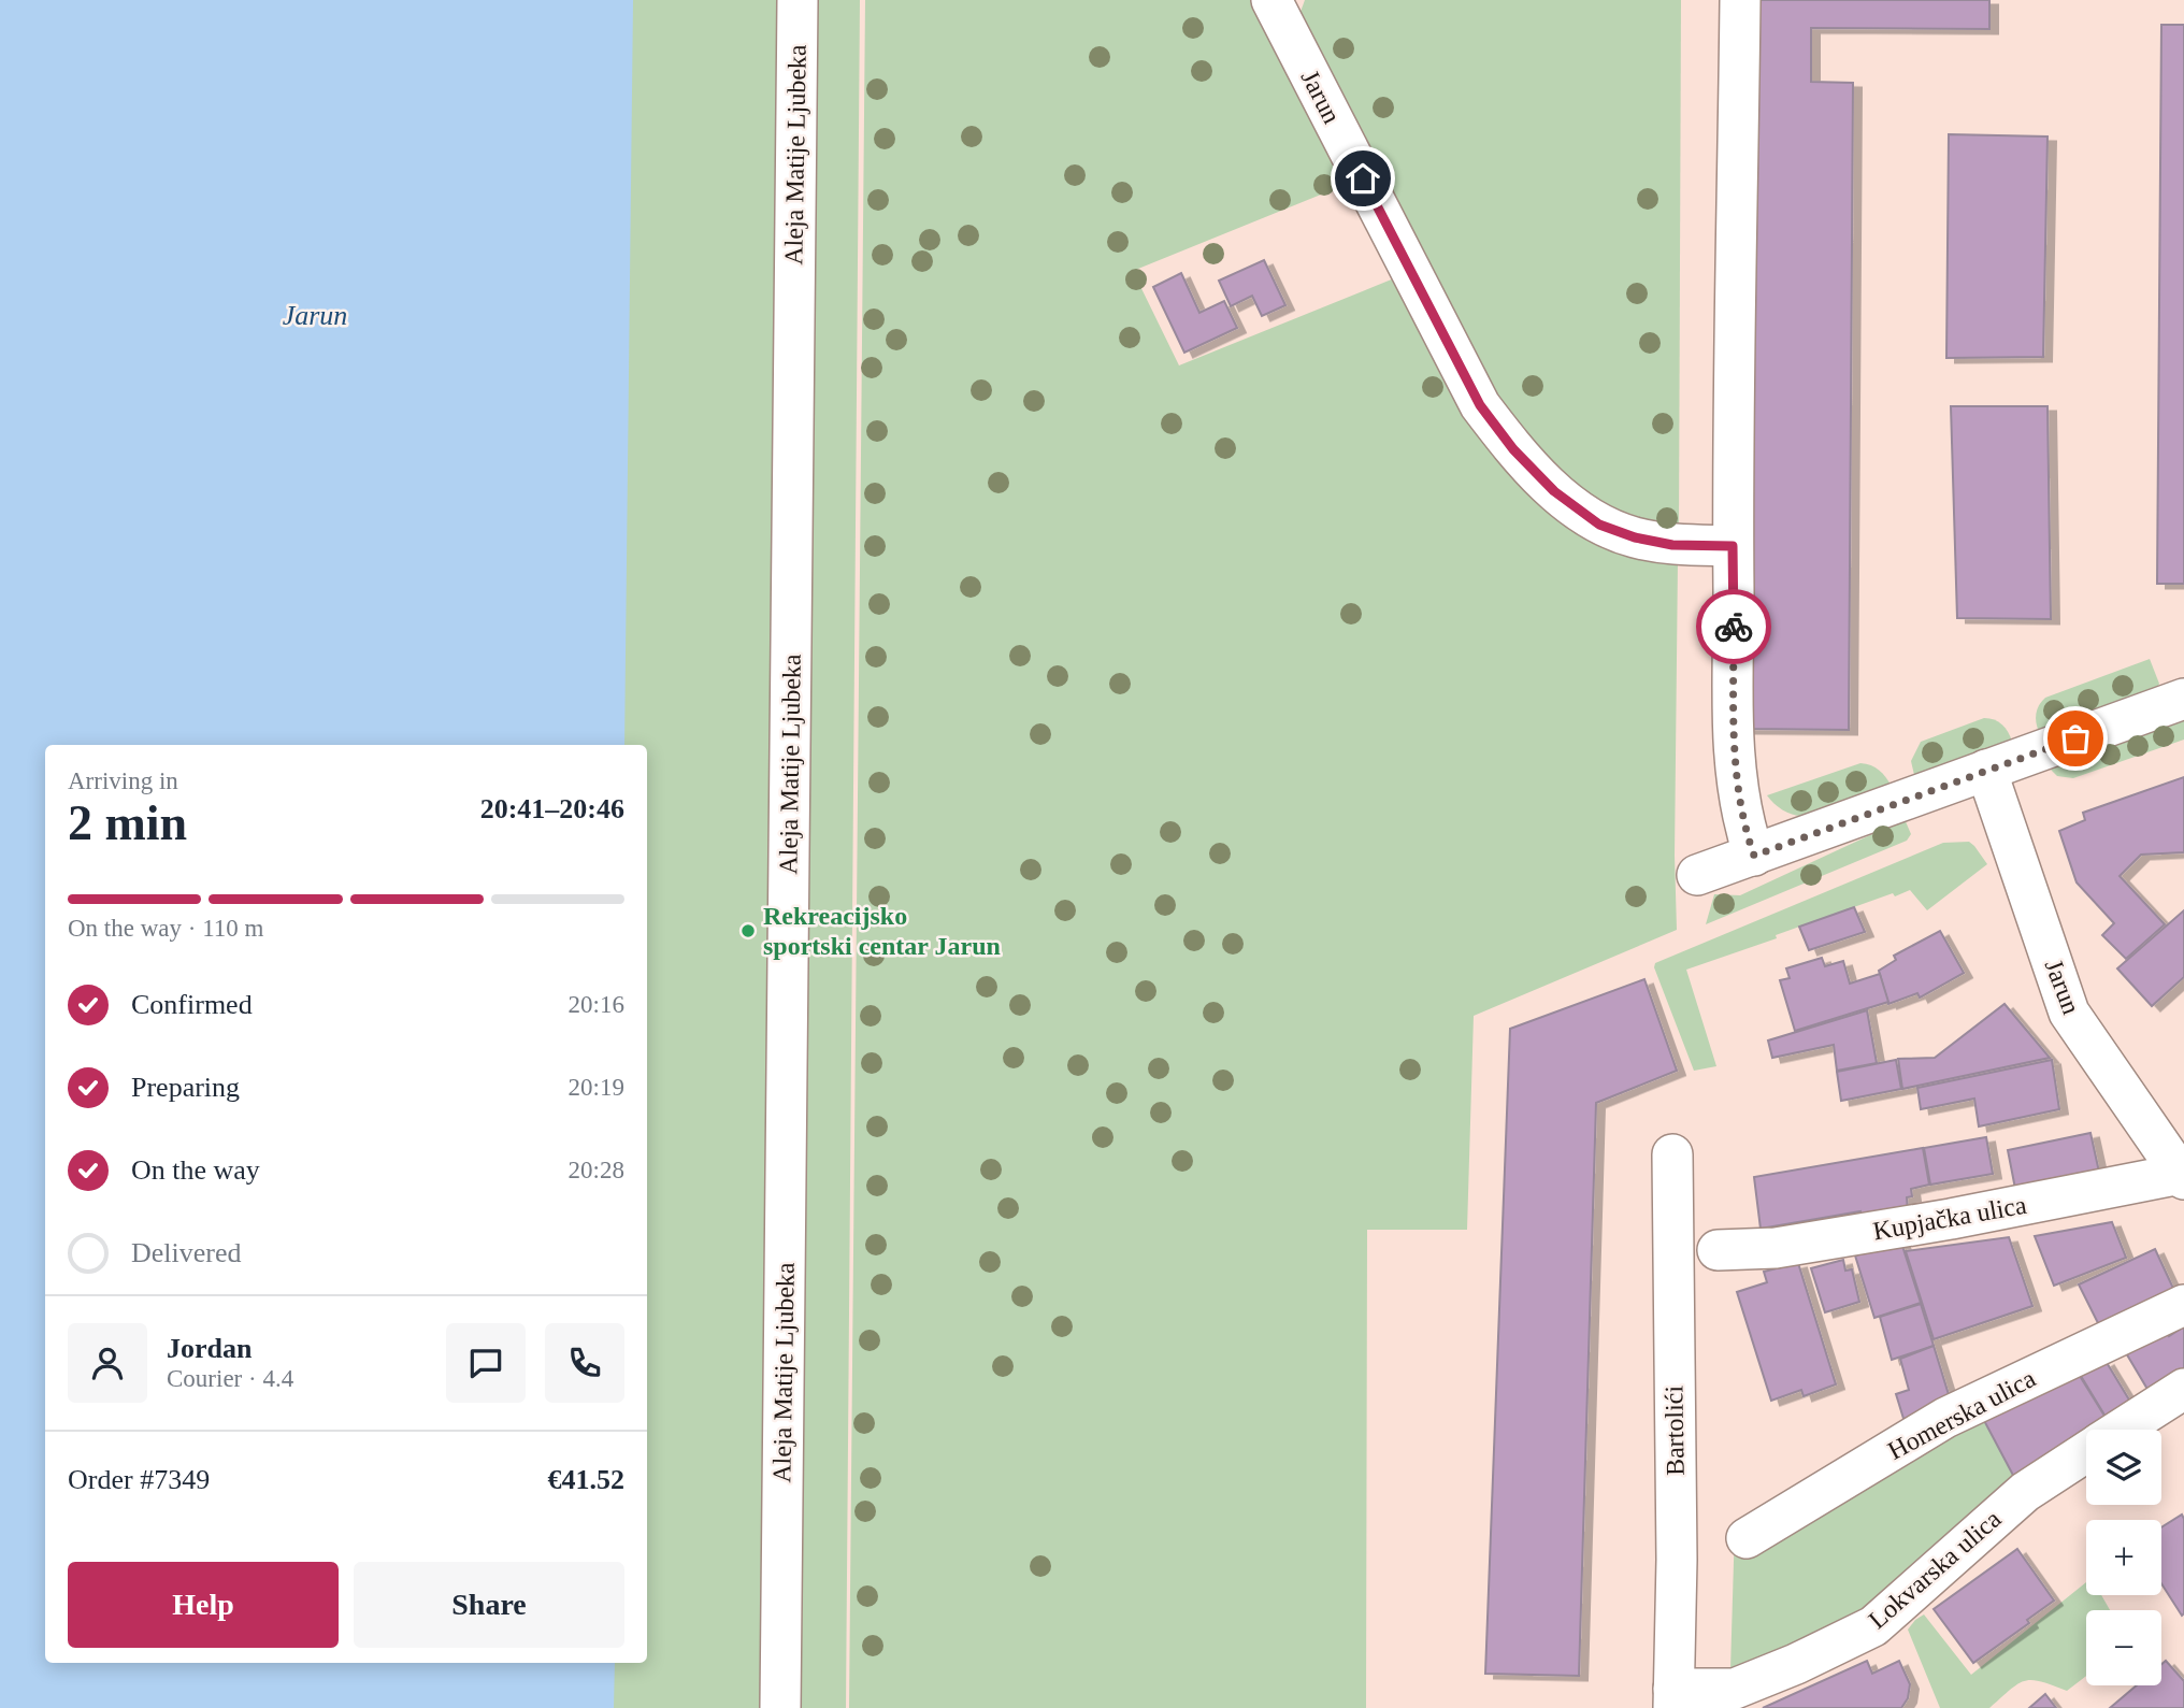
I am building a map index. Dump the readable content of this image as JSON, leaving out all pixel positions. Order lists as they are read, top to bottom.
{
  "streets": {
    "street": [
      "Jarun",
      "Aleja Matije Ljubeka",
      "Kupjačka ulica",
      "Homerska ulica",
      "Bartolići",
      "Lokvarska ulica"
    ]
  },
  "crossings": [
    ["Jarun", "Kupjačka ulica"],
    ["Bartolići", "Lokvarska ulica"]
  ],
  "water": ["Jarun"],
  "places": ["Rekreacijsko sportski centar Jarun"],
  "page": {
    "heading": ["2 min", "Arriving in", "20:41–20:46"],
    "panel": [
      "Jordan",
      "Courier · 4.4",
      "Order #7349",
      "€41.52"
    ],
    "bar": "On the way · 110 m",
    "list": [
      ["Confirmed", "20:16"],
      ["Preparing", "20:19"],
      ["On the way", "20:28"],
      "Delivered"
    ],
    "map_buttons": ["+", "−"],
    "buttons": ["Help", "Share"]
  }
}
